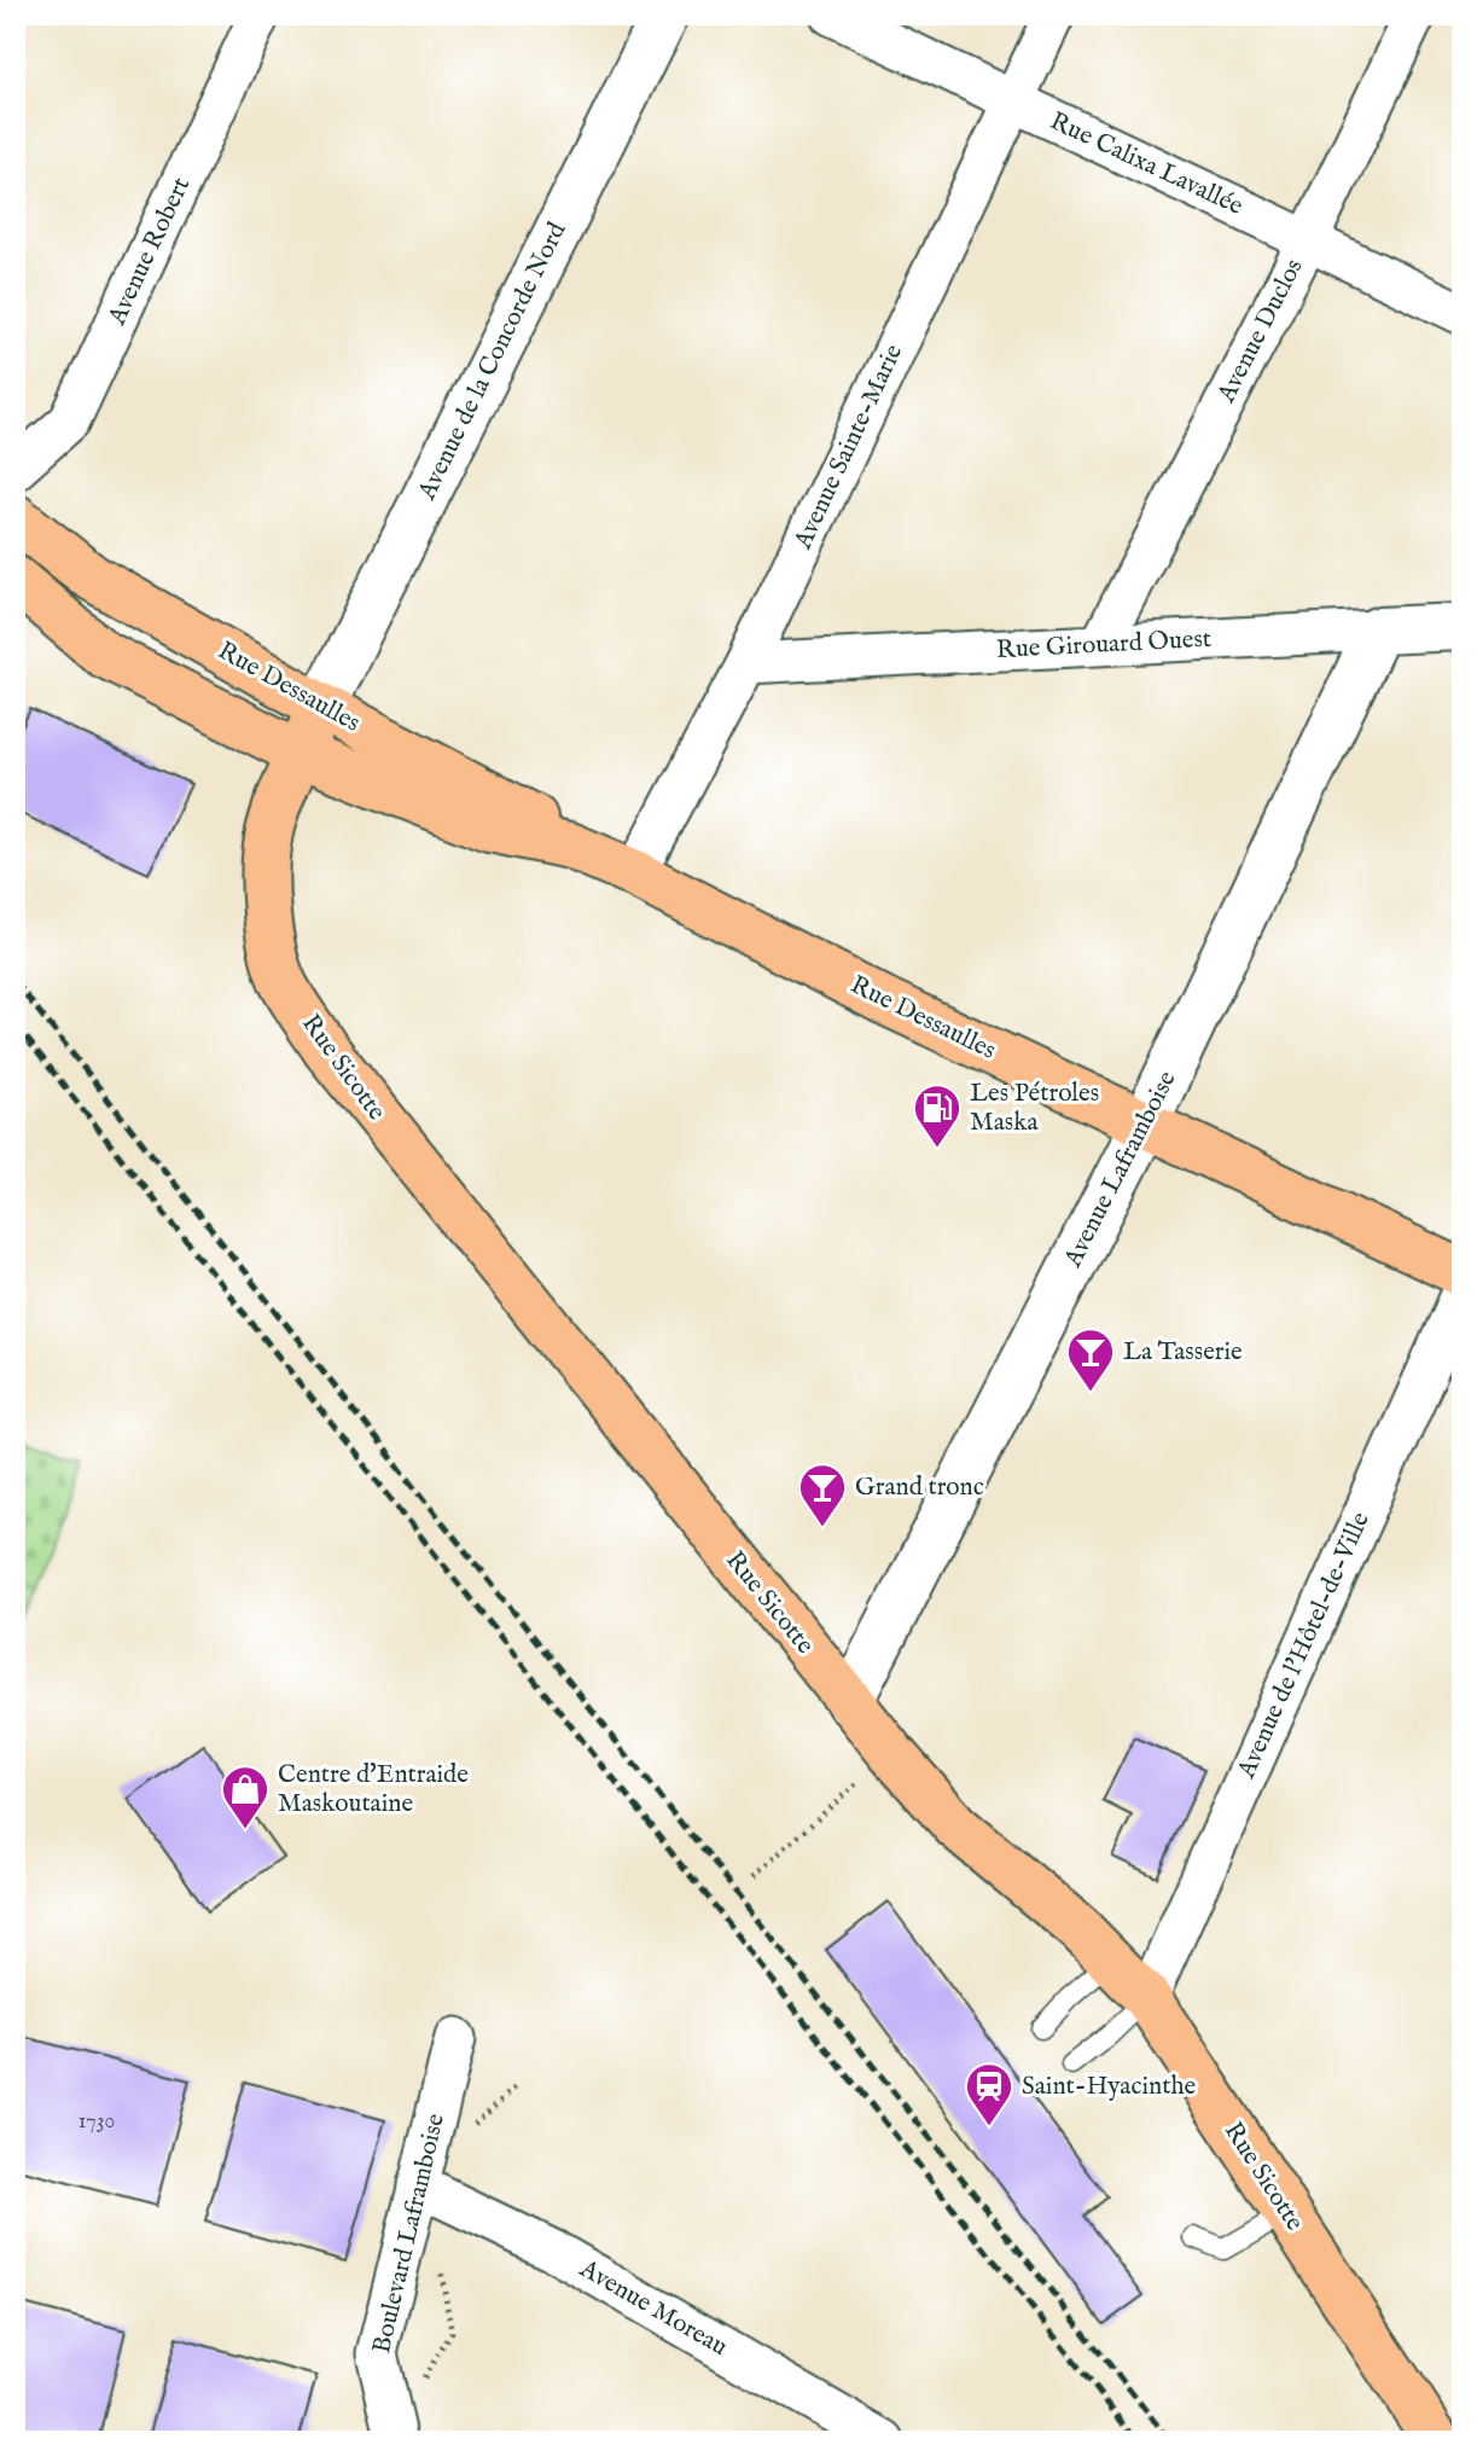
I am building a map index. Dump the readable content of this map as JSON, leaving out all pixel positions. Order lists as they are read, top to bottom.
{
  "streets": {
    "main road": ["Rue Dessaulles", "Rue Sicotte"],
    "street": [
      "Rue Calixa Lavallée",
      "Avenue Robert",
      "Avenue Duclos",
      "Avenue de la Concorde Nord",
      "Avenue Sainte-Marie",
      "Rue Girouard Ouest",
      "Avenue Laframboise",
      "Avenue de l'Hôtel-de-Ville",
      "Boulevard Laframboise",
      "Avenue Moreau"
    ]
  },
  "crossings": [
    ["Rue Calixa Lavallée", "Avenue Duclos"],
    ["Rue Calixa Lavallée", "Avenue Sainte-Marie"],
    ["Avenue Duclos", "Rue Girouard Ouest"],
    ["Avenue de la Concorde Nord", "Rue Dessaulles"],
    ["Avenue de la Concorde Nord", "Rue Sicotte"],
    ["Avenue Sainte-Marie", "Rue Girouard Ouest"],
    ["Avenue Sainte-Marie", "Rue Dessaulles"],
    ["Rue Girouard Ouest", "Avenue Laframboise"],
    ["Rue Dessaulles", "Rue Sicotte"],
    ["Rue Dessaulles", "Avenue Laframboise"],
    ["Rue Sicotte", "Avenue Laframboise"],
    ["Rue Sicotte", "Avenue de l'Hôtel-de-Ville"],
    ["Boulevard Laframboise", "Avenue Moreau"]
  ],
  "places": {
    "fuel station": ["Les Pétroles Maska"],
    "bar": ["La Tasserie", "Grand tronc"],
    "shop": ["Centre d'Entraide Maskoutaine"],
    "station": ["Saint-Hyacinthe"]
  },
  "house_numbers": ["1730"]
}
